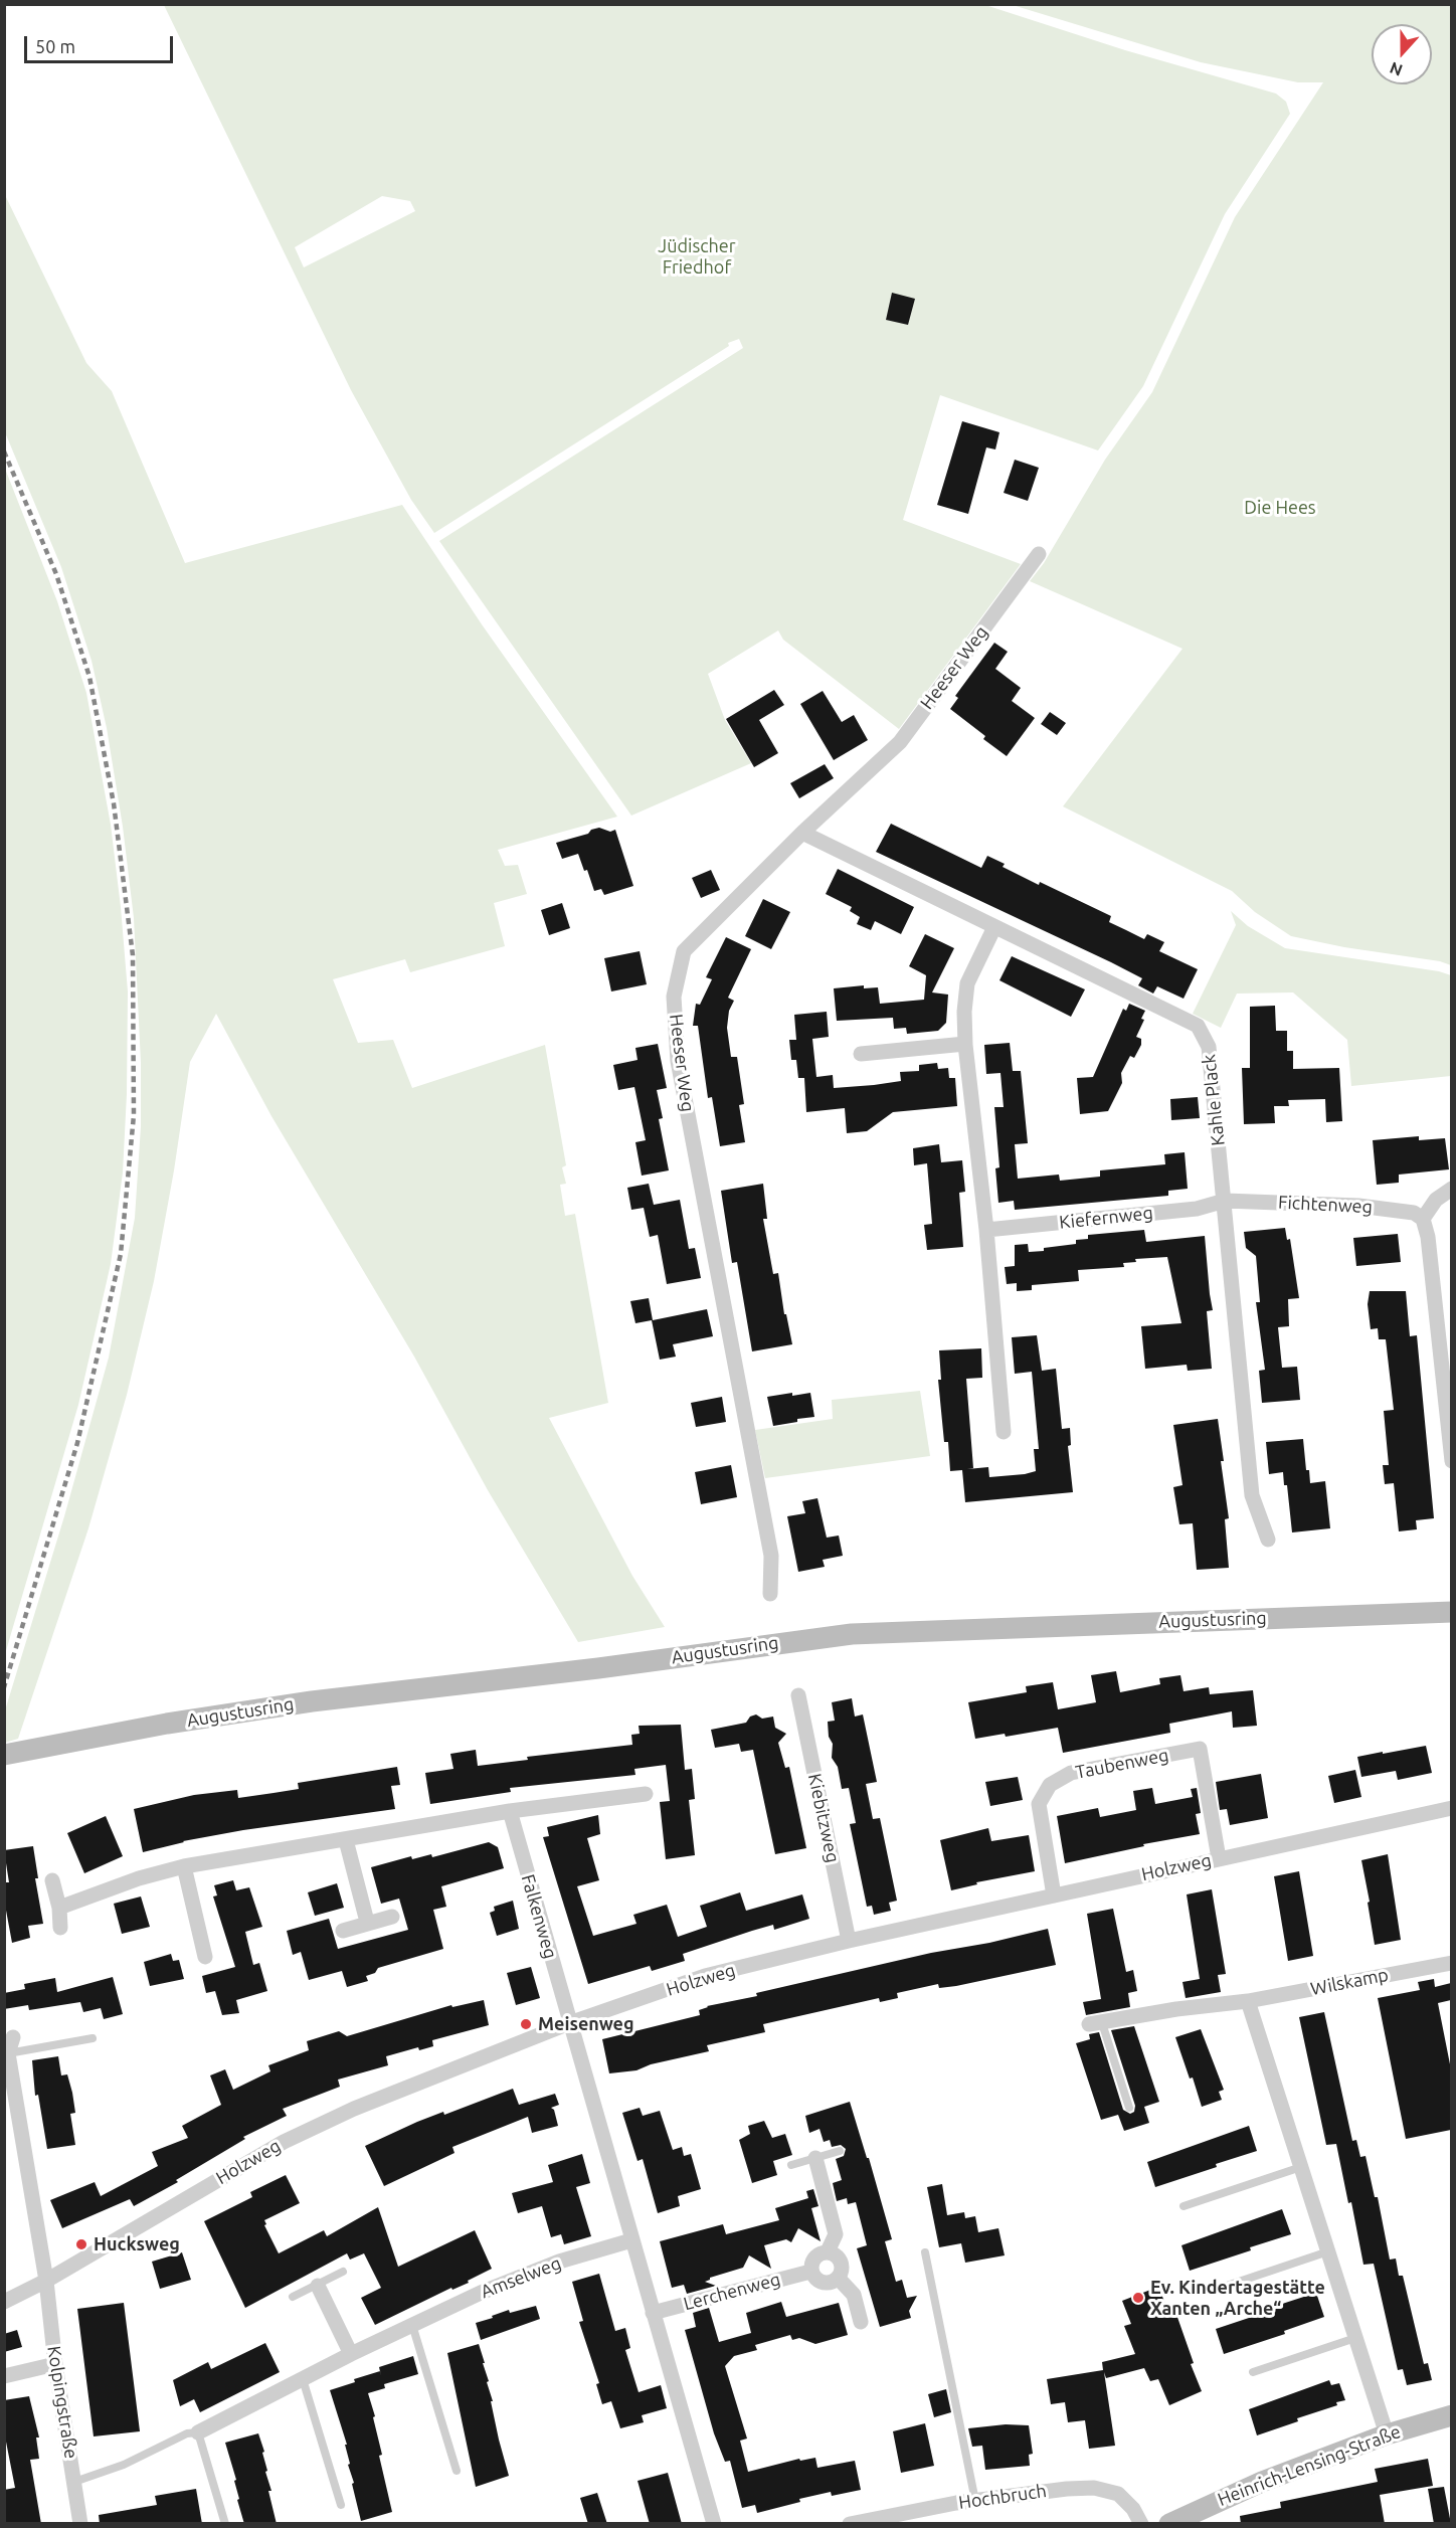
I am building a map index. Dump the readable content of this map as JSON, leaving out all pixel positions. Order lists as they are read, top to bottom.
{
  "streets": {
    "main road": ["Augustusring", "Heinrich-Lensing-Straße"],
    "street": [
      "Heeser Weg",
      "Kahle Plack",
      "Fichtenweg",
      "Kiefernweg",
      "Taubenweg",
      "Kiebitzweg",
      "Holzweg",
      "Falkenweg",
      "Wilskamp",
      "Amselweg",
      "Lerchenweg",
      "Kolpingstraße",
      "Hochbruch"
    ]
  },
  "crossings": [
    ["Heeser Weg", "Kahle Plack"],
    ["Kahle Plack", "Fichtenweg"],
    ["Kahle Plack", "Kiefernweg"],
    ["Fichtenweg", "Kiefernweg"],
    ["Taubenweg", "Holzweg"],
    ["Kiebitzweg", "Holzweg"],
    ["Holzweg", "Falkenweg"],
    ["Holzweg", "Kolpingstraße"]
  ],
  "parks": ["Jüdischer Friedhof", "Die Hees"],
  "places": ["Meisenweg", "Hucksweg", "Ev. Kindertagestätte Xanten „Arche“"],
  "scale_bar": "50 m",
  "north": "bottom"
}
